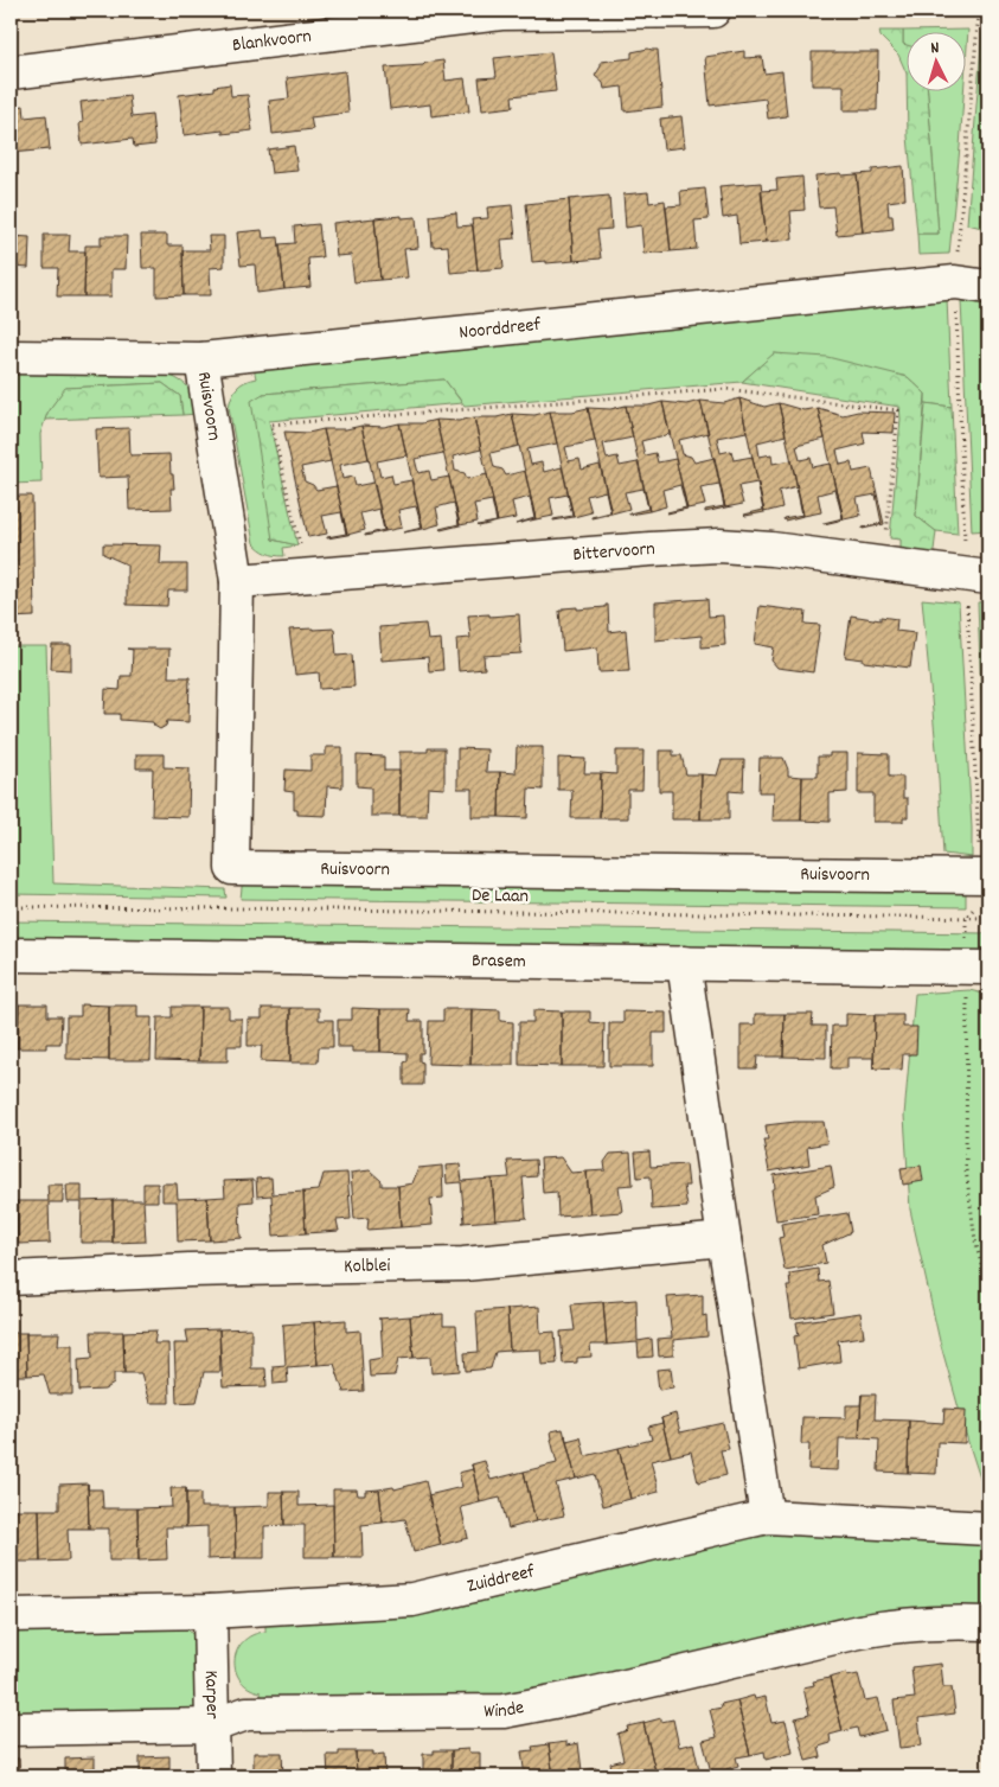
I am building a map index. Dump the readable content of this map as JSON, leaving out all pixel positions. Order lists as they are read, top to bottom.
{
  "streets": {
    "street": [
      "Blankvoorn",
      "Noorddreef",
      "Ruisvoorn",
      "Bittervoorn",
      "Brasem",
      "Kolblei",
      "Zuiddreef",
      "Karper",
      "Winde"
    ],
    "path": ["De Laan"]
  },
  "crossings": [
    ["Noorddreef", "Ruisvoorn"],
    ["Ruisvoorn", "Bittervoorn"],
    ["Zuiddreef", "Karper"],
    ["Karper", "Winde"]
  ],
  "north": "top"
}
